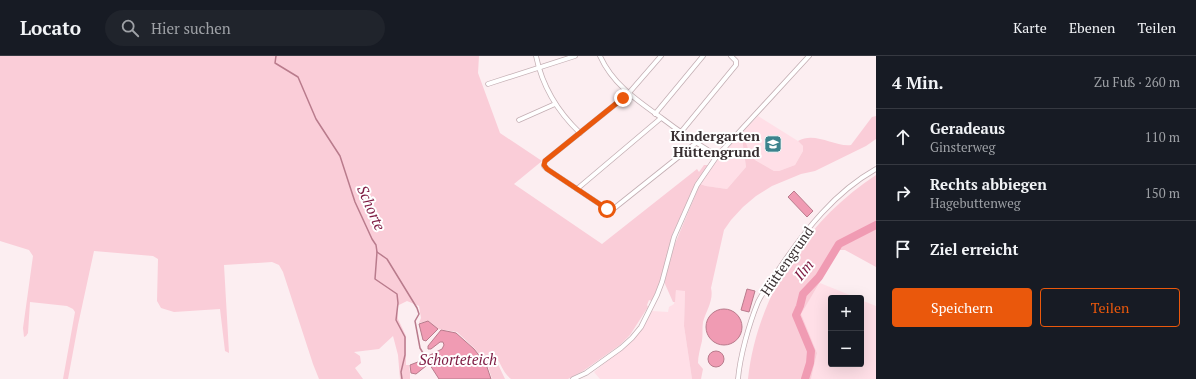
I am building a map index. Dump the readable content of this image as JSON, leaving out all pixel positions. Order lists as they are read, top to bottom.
{
  "streets": {
    "street": ["Hüttengrund"]
  },
  "water": ["Schorte", "Ilm", "Schorteteich"],
  "places": {
    "school or university": ["Kindergarten Hüttengrund"]
  },
  "page": {
    "header": "Locato",
    "search": "Hier suchen",
    "nav": ["Karte", "Ebenen", "Teilen"],
    "heading": ["4 Min.", "Zu Fuß · 260 m"],
    "list": [
      ["Geradeaus", "Ginsterweg", "110 m"],
      ["Rechts abbiegen", "Hagebuttenweg", "150 m"],
      "Ziel erreicht"
    ],
    "buttons": ["Speichern", "Teilen"],
    "map_buttons": ["+", "−"]
  }
}
